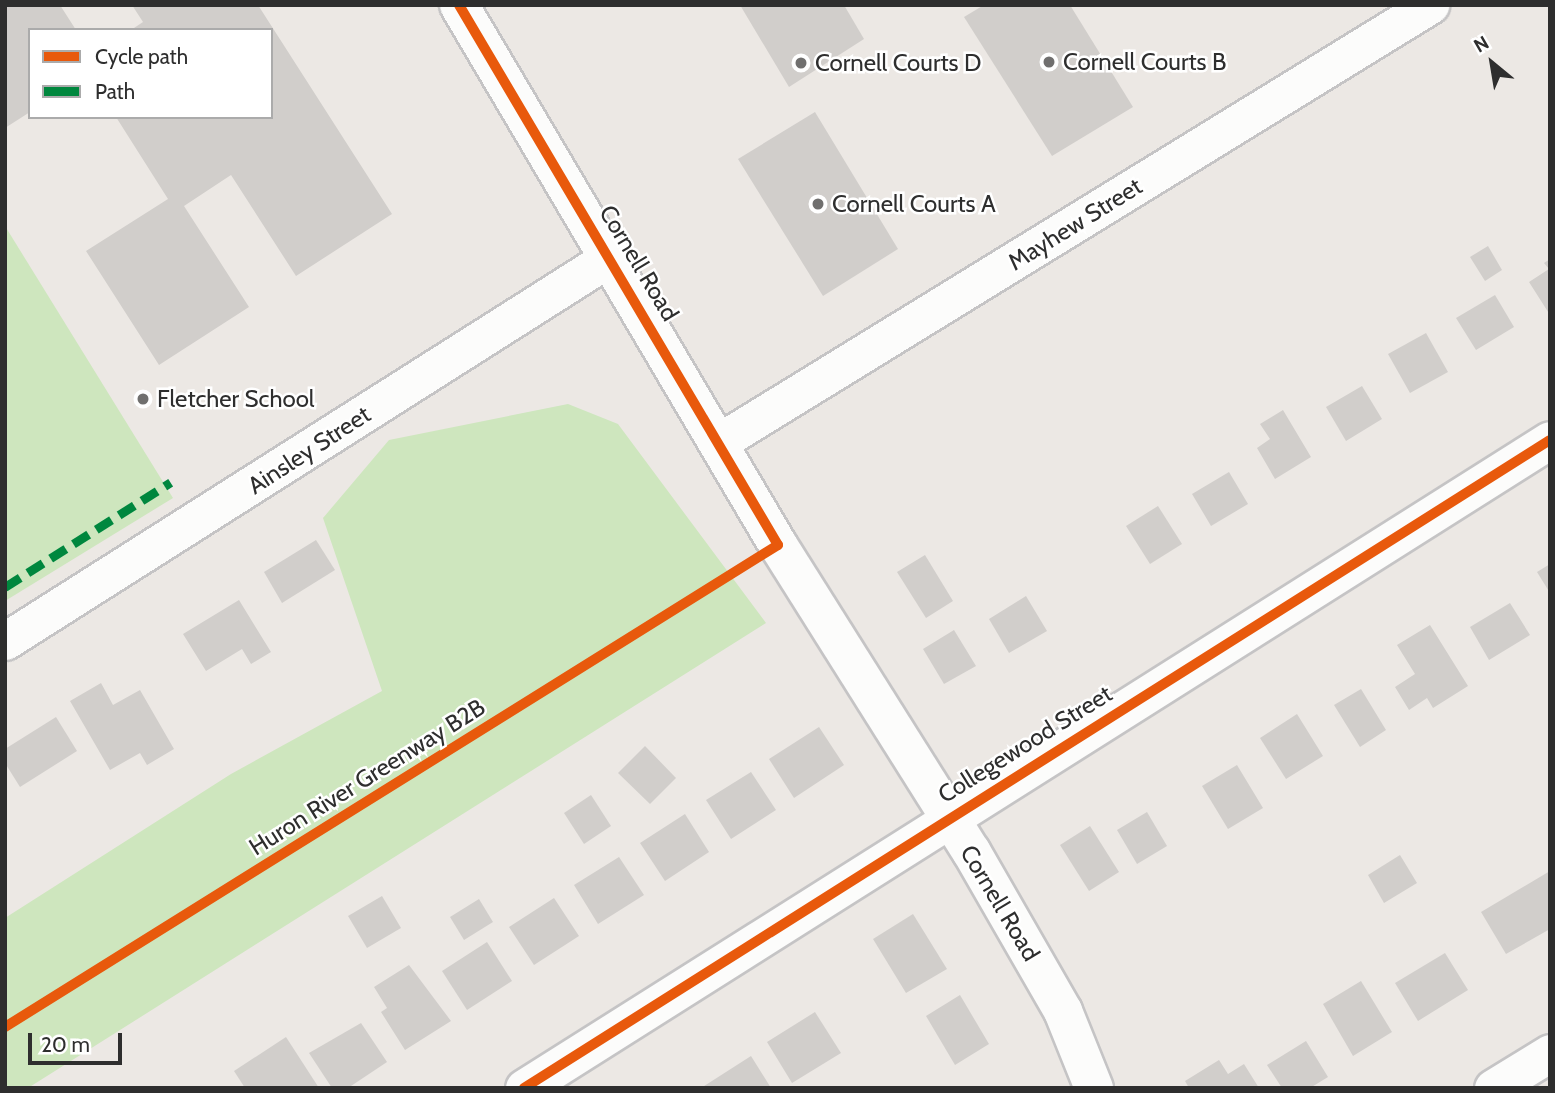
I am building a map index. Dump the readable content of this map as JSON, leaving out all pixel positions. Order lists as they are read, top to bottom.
{
  "streets": {
    "street": [
      "Mayhew Street",
      "Cornell Road",
      "Ainsley Street",
      "Collegewood Street"
    ],
    "cycle path": ["Huron River Greenway B2B"]
  },
  "crossings": [
    ["Mayhew Street", "Cornell Road"],
    ["Cornell Road", "Ainsley Street"],
    ["Cornell Road", "Collegewood Street"]
  ],
  "places": [
    "Cornell Courts B",
    "Cornell Courts D",
    "Cornell Courts A",
    "Fletcher School"
  ],
  "legend": ["Cycle path", "Path"],
  "scale_bar": "20 m",
  "north": "top left"
}
